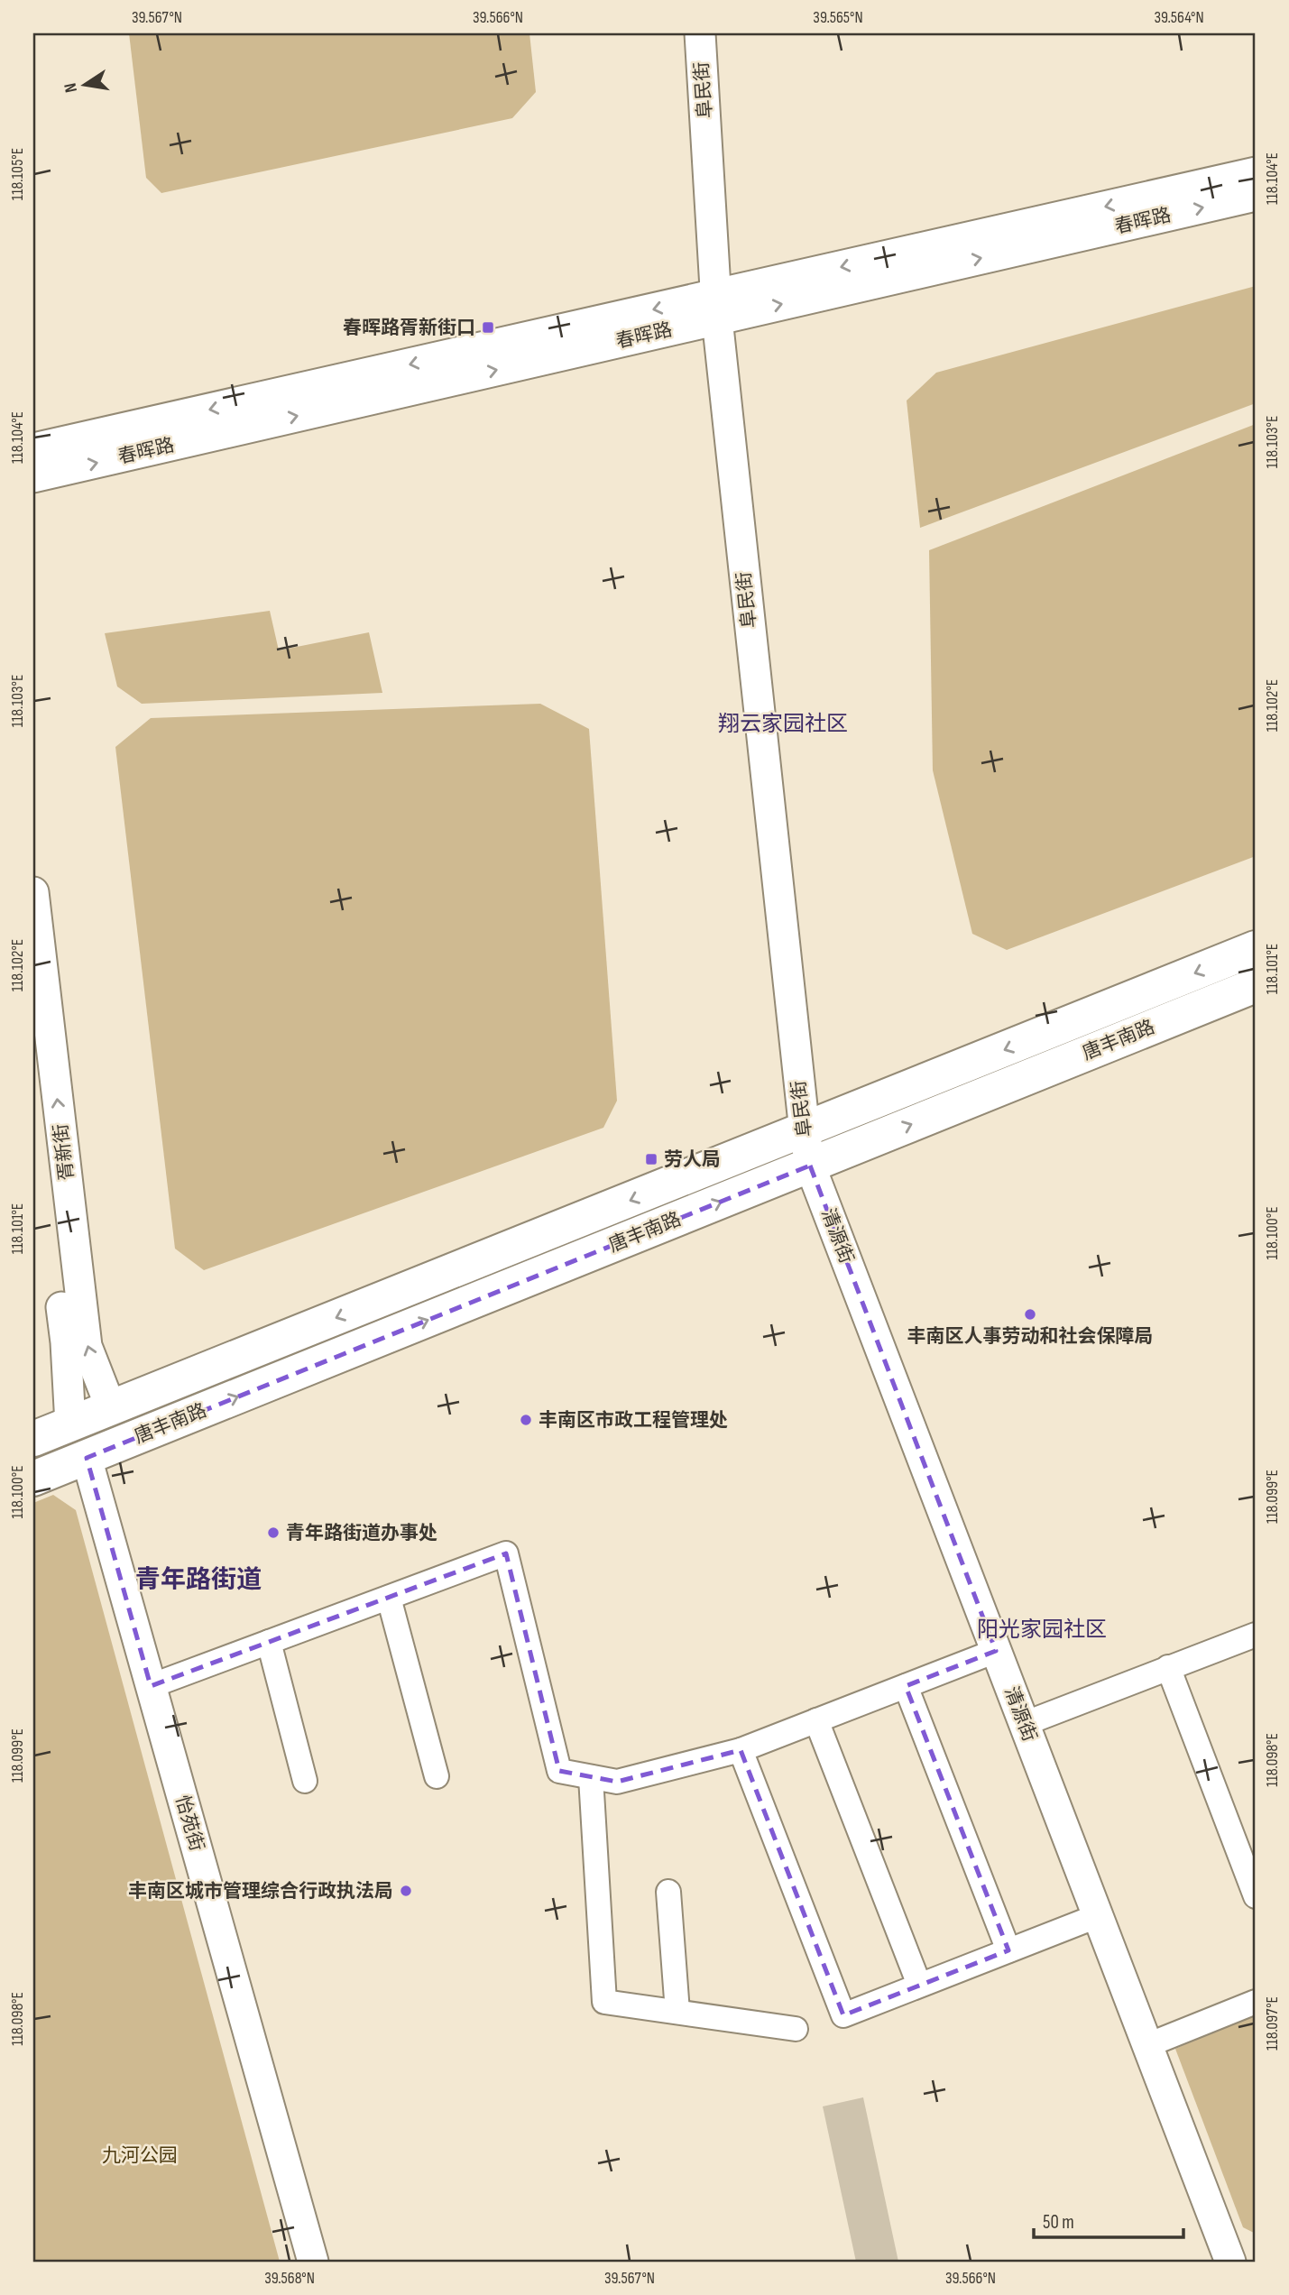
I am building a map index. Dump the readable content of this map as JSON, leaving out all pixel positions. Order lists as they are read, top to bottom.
{
  "streets": {
    "main road": ["唐丰南路"],
    "street": [
      "阜民街",
      "春晖路",
      "胥新街",
      "清源街",
      "怡苑街"
    ]
  },
  "crossings": [
    ["阜民街", "春晖路"],
    ["阜民街", "唐丰南路"],
    ["阜民街", "清源街"],
    ["唐丰南路", "胥新街"],
    ["唐丰南路", "清源街"],
    ["唐丰南路", "怡苑街"]
  ],
  "districts": ["翔云家园社区", "青年路街道", "阳光家园社区"],
  "parks": ["九河公园"],
  "places": {
    "transit": ["春晖路胥新街口", "劳人局"],
    "other": [
      "丰南区人事劳动和社会保障局",
      "丰南区市政工程管理处",
      "青年路街道办事处",
      "丰南区城市管理综合行政执法局"
    ]
  },
  "scale_bar": "50 m",
  "north": "left",
  "coordinates": [
    "39.567°N",
    "39.566°N",
    "39.565°N",
    "39.564°N",
    "118.105°E",
    "118.104°E",
    "118.103°E",
    "118.102°E",
    "118.101°E",
    "118.100°E",
    "118.099°E",
    "118.098°E",
    "118.097°E",
    "39.568°N"
  ]
}
